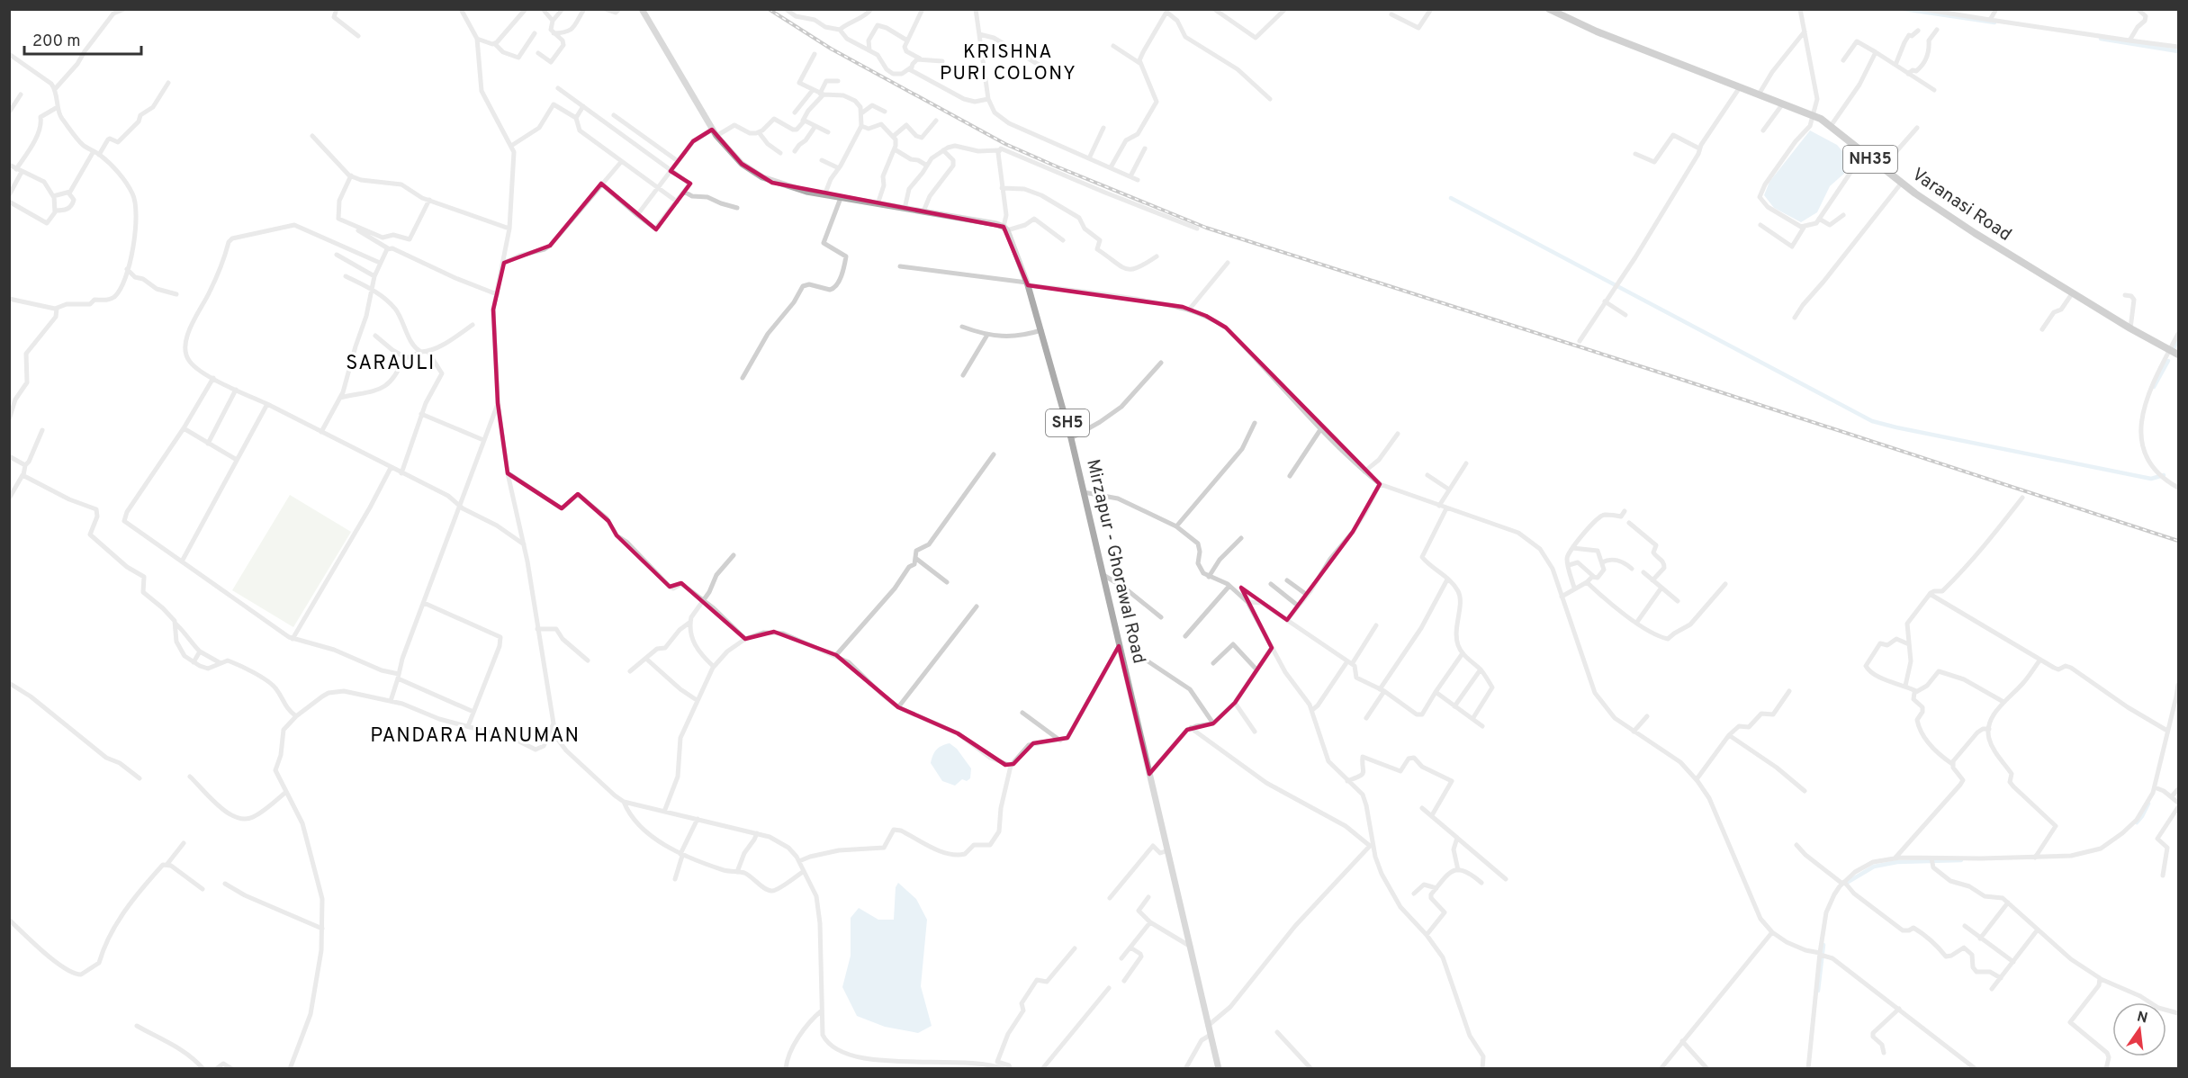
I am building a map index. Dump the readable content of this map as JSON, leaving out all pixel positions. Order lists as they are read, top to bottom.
{
  "streets": {
    "highway": ["NH35", "Varanasi Road"],
    "main road": ["SH5", "Mirzapur - Ghorawal Road"]
  },
  "districts": ["KRISHNA PURI COLONY", "SARAULI", "PANDARA HANUMAN"],
  "scale_bar": "200 m",
  "north": "top"
}
